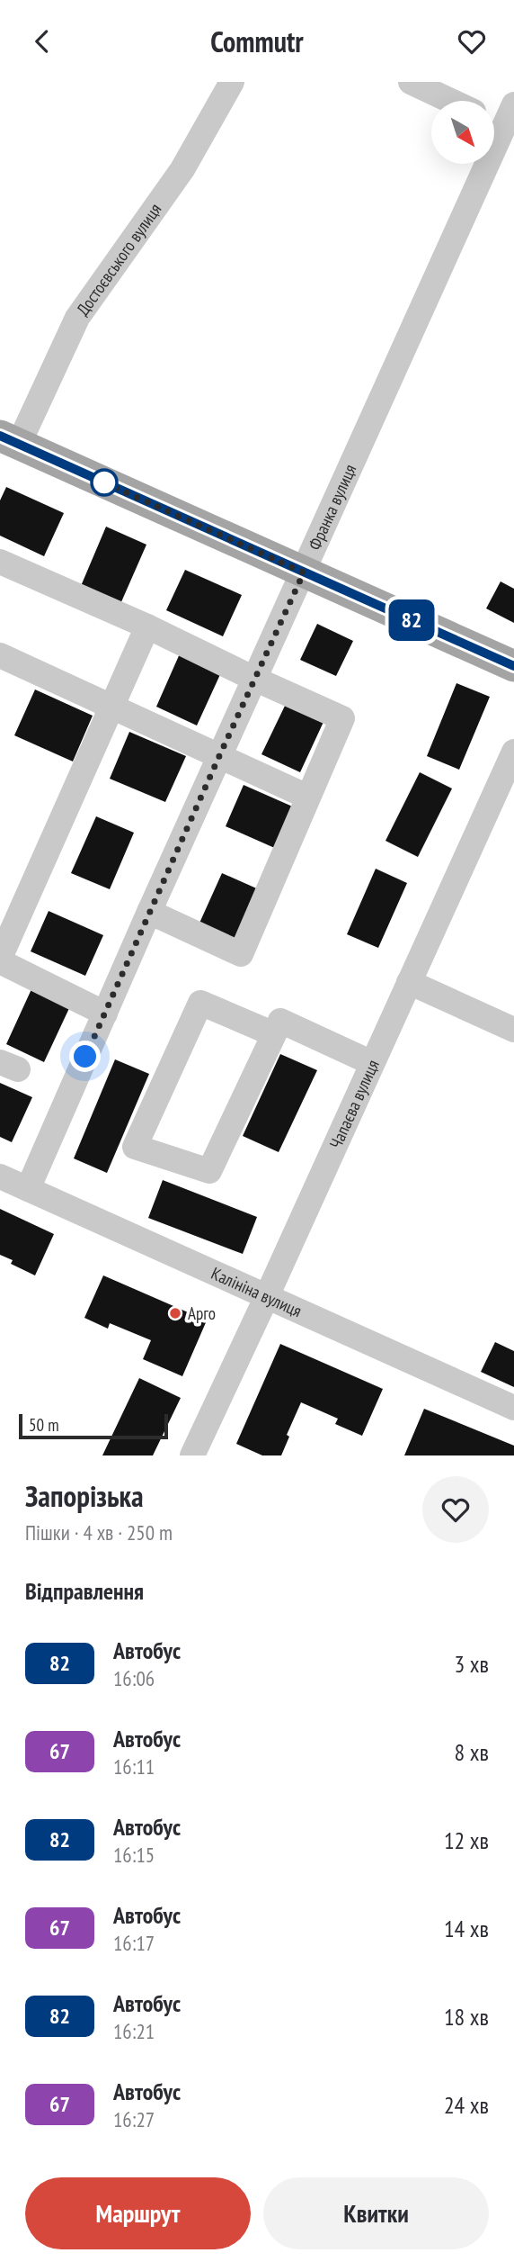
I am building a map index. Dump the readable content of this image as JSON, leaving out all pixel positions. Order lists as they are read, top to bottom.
{
  "streets": {
    "street": [
      "Достоєвського вулиця",
      "Франка вулиця",
      "Чапаєва вулиця",
      "Калініна вулиця"
    ]
  },
  "crossings": [
    ["Франка вулиця", "Калініна вулиця"],
    ["Чапаєва вулиця", "Калініна вулиця"]
  ],
  "places": ["Арго"],
  "lines": ["bus line 82"],
  "scale_bar": "50 m",
  "north": "bottom right",
  "page": {
    "header": "Commutr",
    "on_map": "82",
    "scale": "50 m",
    "heading": [
      ["Запорізька", "Пішки · 4 хв · 250 m"],
      "Відправлення"
    ],
    "list": [
      {
        "mark": "82",
        "name": "Автобус",
        "note": "16:06",
        "value": "3 хв"
      },
      {
        "mark": "67",
        "name": "Автобус",
        "note": "16:11",
        "value": "8 хв"
      },
      {
        "mark": "82",
        "name": "Автобус",
        "note": "16:15",
        "value": "12 хв"
      },
      {
        "mark": "67",
        "name": "Автобус",
        "note": "16:17",
        "value": "14 хв"
      },
      {
        "mark": "82",
        "name": "Автобус",
        "note": "16:21",
        "value": "18 хв"
      },
      {
        "mark": "67",
        "name": "Автобус",
        "note": "16:27",
        "value": "24 хв"
      }
    ],
    "buttons": ["Маршрут", "Квитки"]
  }
}
